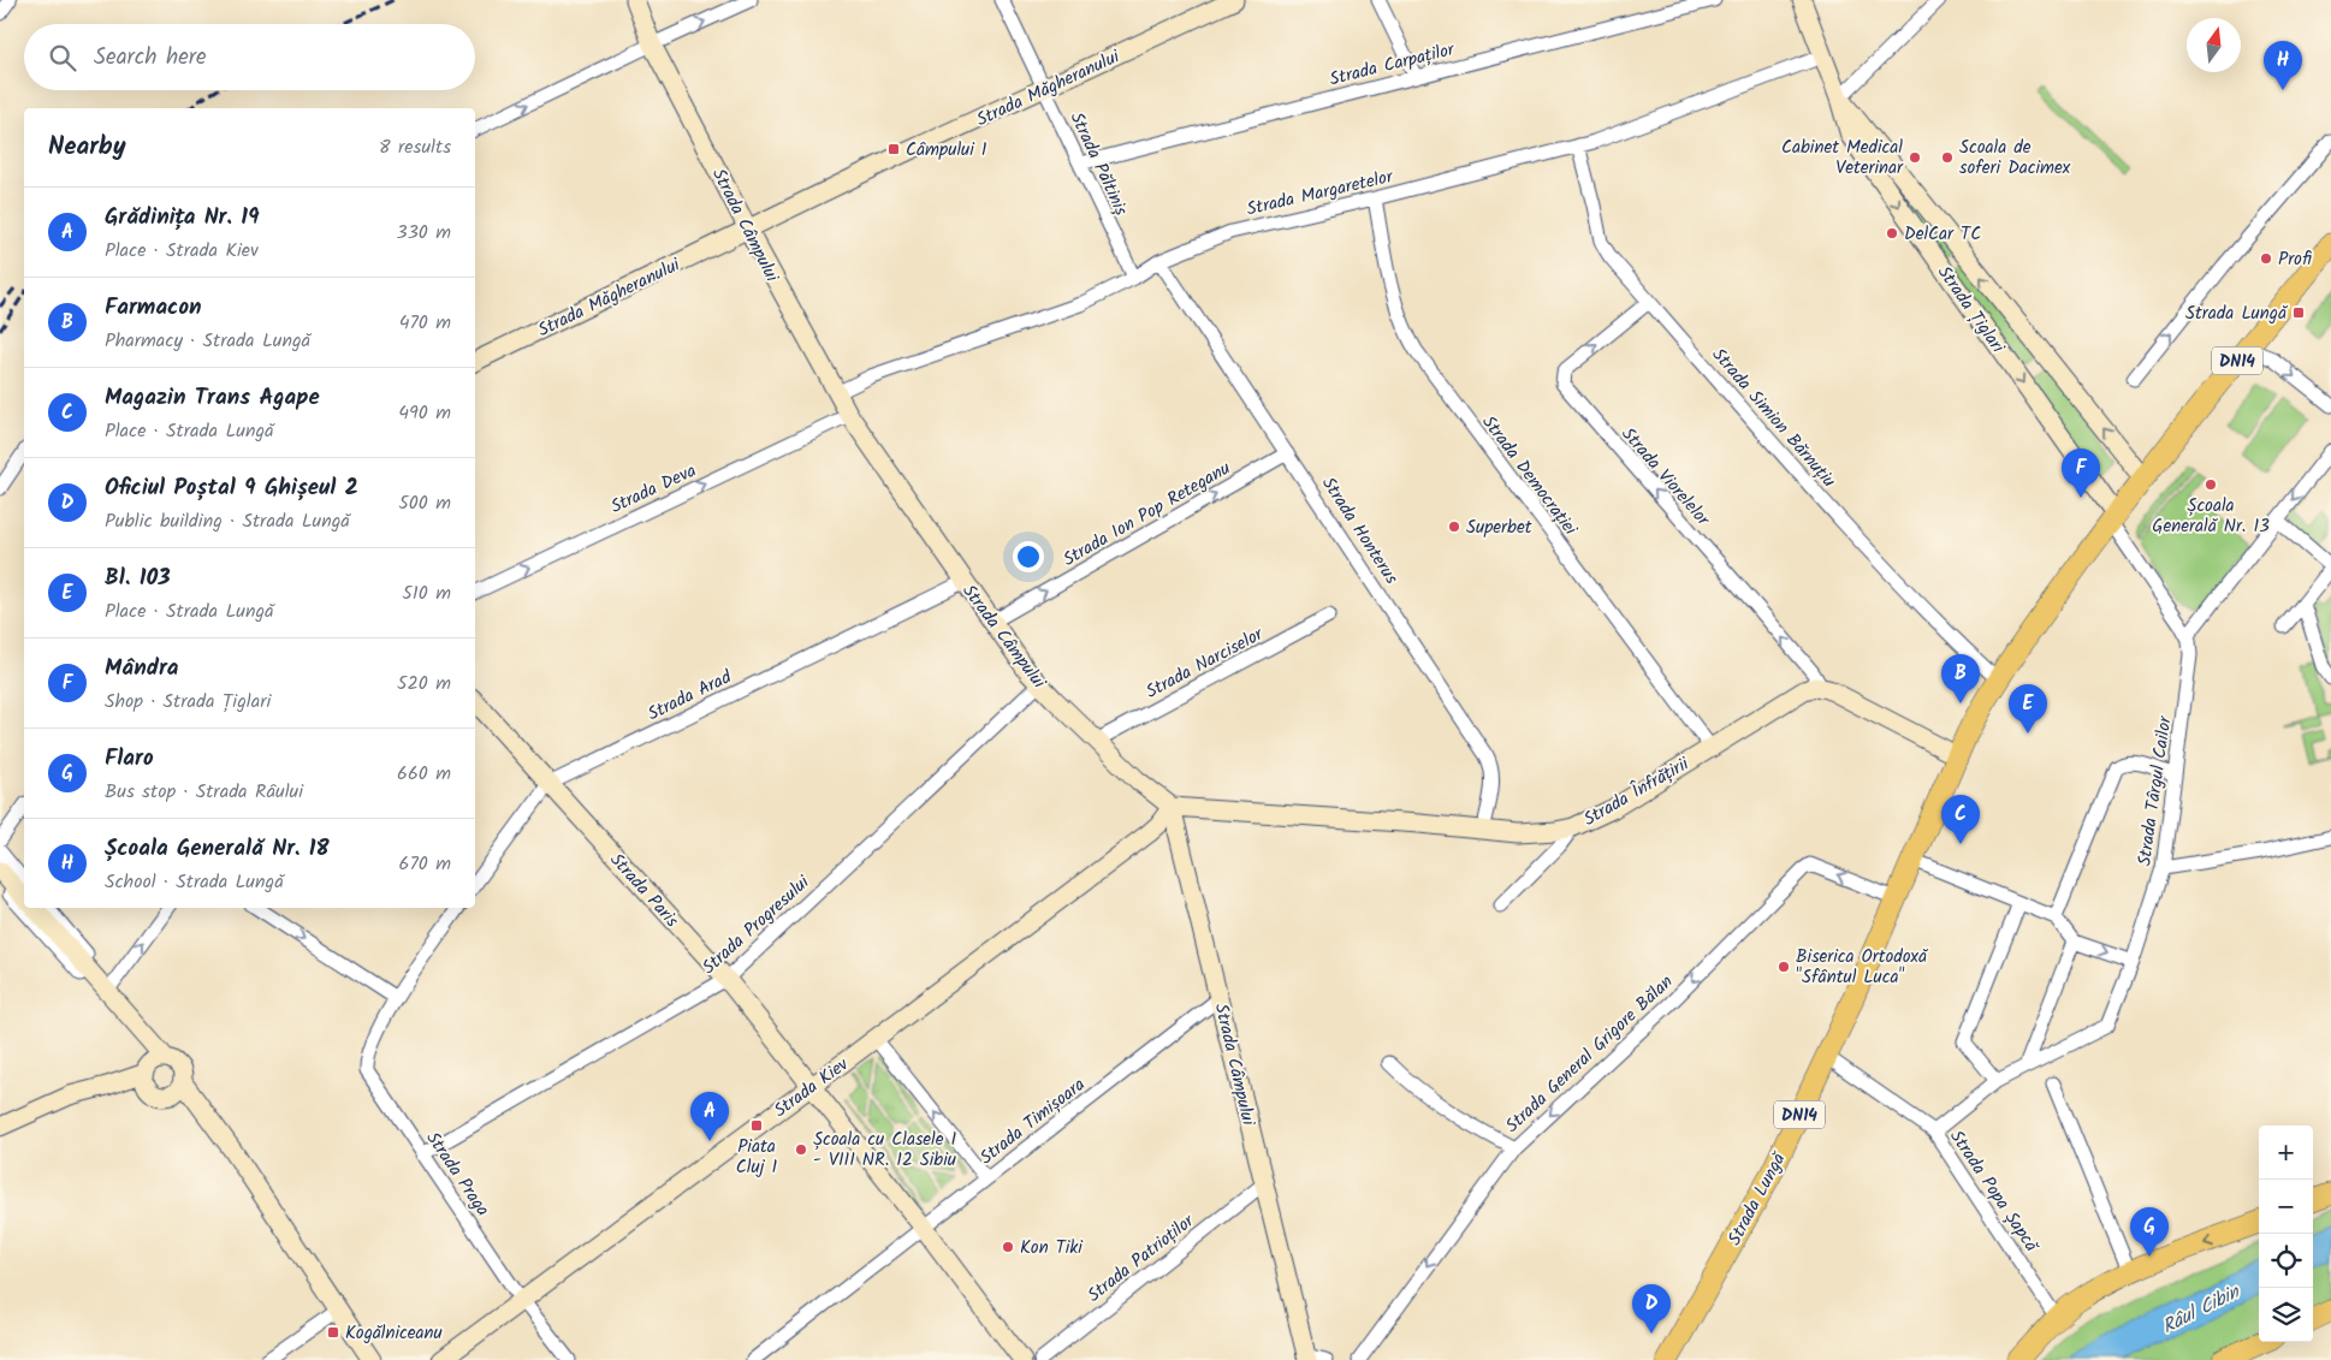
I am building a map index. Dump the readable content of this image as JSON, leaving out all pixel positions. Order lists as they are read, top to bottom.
{
  "streets": {
    "main road": ["DN14", "Strada Lungă"],
    "street": [
      "Strada Carpaților",
      "Strada Măgheranului",
      "Strada Păltiniș",
      "Strada Margaretelor",
      "Strada Câmpului",
      "Strada Țiglari",
      "Strada Simion Bărnuțiu",
      "Strada Democrației",
      "Strada Viorelelor",
      "Strada Deva",
      "Strada Ion Pop Reteganu",
      "Strada Honterus",
      "Strada Narciselor",
      "Strada Arad",
      "Strada Înfrățirii",
      "Strada Târgul Cailor",
      "Strada Paris",
      "Strada Progresului",
      "Strada General Grigore Bălan",
      "Strada Kiev",
      "Strada Timișoara",
      "Strada Praga",
      "Strada Popa Șapcă",
      "Strada Patrioților"
    ]
  },
  "crossings": [
    ["Strada Carpaților", "Strada Păltiniș"],
    ["Strada Măgheranului", "Strada Păltiniș"],
    ["Strada Măgheranului", "Strada Câmpului"],
    ["Strada Păltiniș", "Strada Margaretelor"],
    ["Strada Margaretelor", "Strada Câmpului"],
    ["Strada Margaretelor", "Strada Țiglari"],
    ["Strada Margaretelor", "Strada Simion Bărnuțiu"],
    ["Strada Margaretelor", "Strada Democrației"],
    ["Strada Margaretelor", "Strada Honterus"],
    ["Strada Câmpului", "Strada Deva"],
    ["Strada Câmpului", "Strada Ion Pop Reteganu"],
    ["Strada Câmpului", "Strada Narciselor"],
    ["Strada Câmpului", "Strada Arad"],
    ["Strada Câmpului", "Strada Înfrățirii"],
    ["Strada Câmpului", "Strada Progresului"],
    ["Strada Câmpului", "Strada Kiev"],
    ["Strada Câmpului", "Strada Timișoara"],
    ["Strada Câmpului", "Strada Patrioților"],
    ["Strada Țiglari", "Strada Lungă"],
    ["Strada Simion Bărnuțiu", "Strada Viorelelor"],
    ["Strada Simion Bărnuțiu", "Strada Lungă"],
    ["Strada Democrației", "Strada Înfrățirii"],
    ["Strada Viorelelor", "Strada Înfrățirii"],
    ["Strada Ion Pop Reteganu", "Strada Honterus"],
    ["Strada Honterus", "Strada Înfrățirii"],
    ["Strada Arad", "Strada Paris"],
    ["Strada Înfrățirii", "Strada Kiev"],
    ["Strada Târgul Cailor", "Strada Popa Șapcă"],
    ["Strada Paris", "Strada Progresului"],
    ["Strada Paris", "Strada Kiev"],
    ["Strada Paris", "Strada Timișoara"],
    ["Strada Progresului", "Strada Praga"],
    ["Strada General Grigore Bălan", "Strada Lungă"],
    ["Strada Kiev", "Strada Praga"],
    ["Strada Popa Șapcă", "Strada Lungă"]
  ],
  "one_way": [
    "Strada Viorelelor",
    "Strada Deva",
    "Strada Ion Pop Reteganu",
    "Strada General Grigore Bălan"
  ],
  "water": ["Râul Cibin"],
  "places": {
    "transit": [
      "Câmpului 1",
      "Strada Lungă",
      "Piata Cluj 1",
      "Kogălniceanu"
    ],
    "other": [
      "Cabinet Medical Veterinar",
      "Scoala de soferi Dacimex",
      "DelCar TC",
      "Profi",
      "Școala Generală Nr. 13",
      "Superbet",
      "Biserica Ortodoxă \"Sfântul Luca\"",
      "Școala cu Clasele I - VIII NR. 12 Sibiu",
      "Kon Tiki"
    ]
  },
  "north": "top",
  "page": {
    "search": "Search here",
    "pins": [
      "H",
      "F",
      "B",
      "E",
      "C",
      "A",
      "G",
      "D"
    ],
    "heading": ["Nearby", "8 results"],
    "list": [
      {
        "mark": "A",
        "name": "Grădinița Nr. 19",
        "note": "Place · Strada Kiev",
        "value": "330 m"
      },
      {
        "mark": "B",
        "name": "Farmacon",
        "note": "Pharmacy · Strada Lungă",
        "value": "470 m"
      },
      {
        "mark": "C",
        "name": "Magazin Trans Agape",
        "note": "Place · Strada Lungă",
        "value": "490 m"
      },
      {
        "mark": "D",
        "name": "Oficiul Poștal 9 Ghișeul 2",
        "note": "Public building · Strada Lungă",
        "value": "500 m"
      },
      {
        "mark": "E",
        "name": "Bl. 103",
        "note": "Place · Strada Lungă",
        "value": "510 m"
      },
      {
        "mark": "F",
        "name": "Mândra",
        "note": "Shop · Strada Țiglari",
        "value": "520 m"
      },
      {
        "mark": "G",
        "name": "Flaro",
        "note": "Bus stop · Strada Râului",
        "value": "660 m"
      },
      {
        "mark": "H",
        "name": "Școala Generală Nr. 18",
        "note": "School · Strada Lungă",
        "value": "670 m"
      }
    ],
    "map_buttons": ["+", "−"]
  }
}
